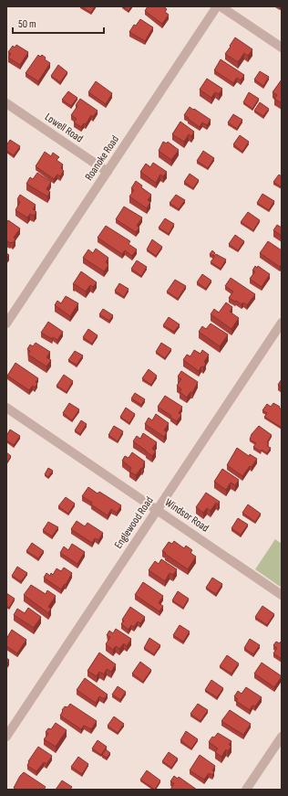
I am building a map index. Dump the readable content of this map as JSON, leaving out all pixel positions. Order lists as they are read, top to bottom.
{
  "streets": {
    "street": [
      "Lowell Road",
      "Roanoke Road",
      "Windsor Road",
      "Englewood Road"
    ]
  },
  "crossings": [
    ["Lowell Road", "Roanoke Road"],
    ["Windsor Road", "Englewood Road"]
  ],
  "scale_bar": "50 m"
}
